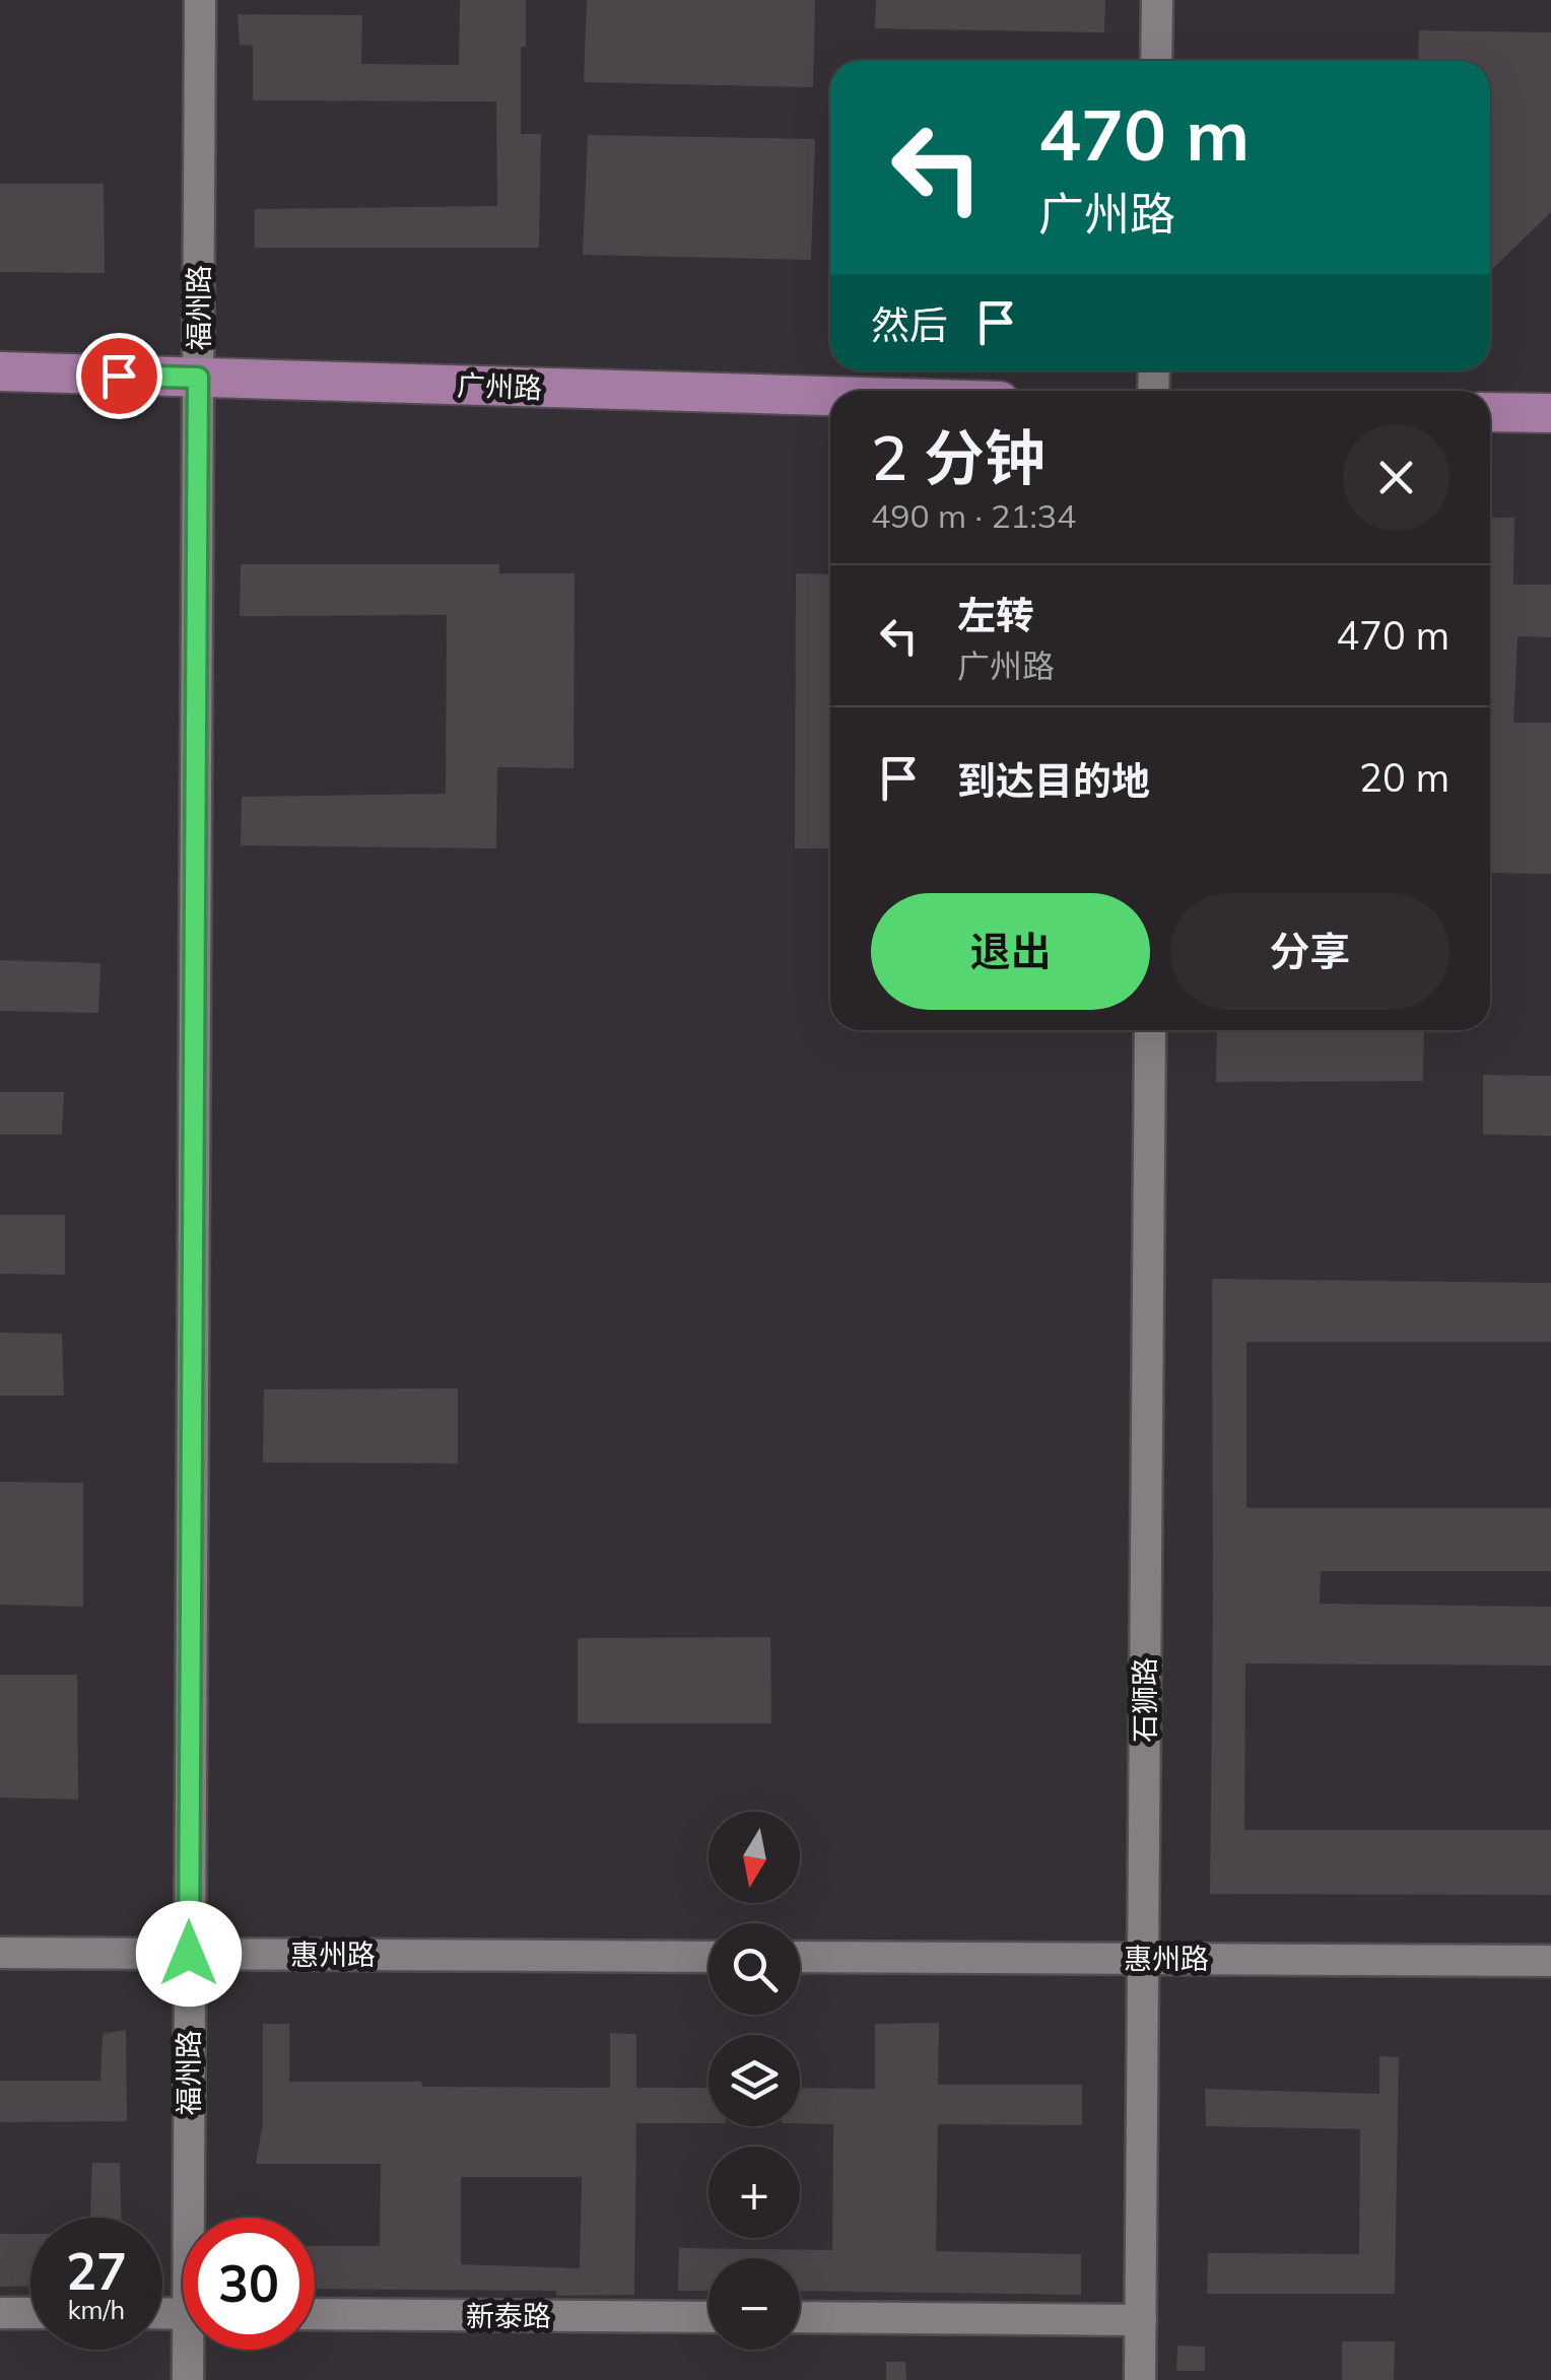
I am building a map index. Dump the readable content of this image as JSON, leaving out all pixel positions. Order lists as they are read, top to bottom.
{
  "streets": {
    "main road": ["广州路"],
    "street": [
      "福州路",
      "石狮路",
      "惠州路",
      "新泰路"
    ]
  },
  "crossings": [
    ["福州路", "广州路"]
  ],
  "north": "bottom",
  "page": {
    "turn": ["470 m", "广州路"],
    "then": "然后",
    "heading": ["2 分钟", "490 m · 21:34"],
    "list": [
      {
        "name": "左转",
        "note": "广州路",
        "value": "470 m"
      },
      {
        "name": "到达目的地",
        "value": "20 m"
      }
    ],
    "buttons": ["退出", "分享"],
    "map_buttons": ["+", "−"],
    "speed": "27 km/h",
    "limit": "30"
  }
}
